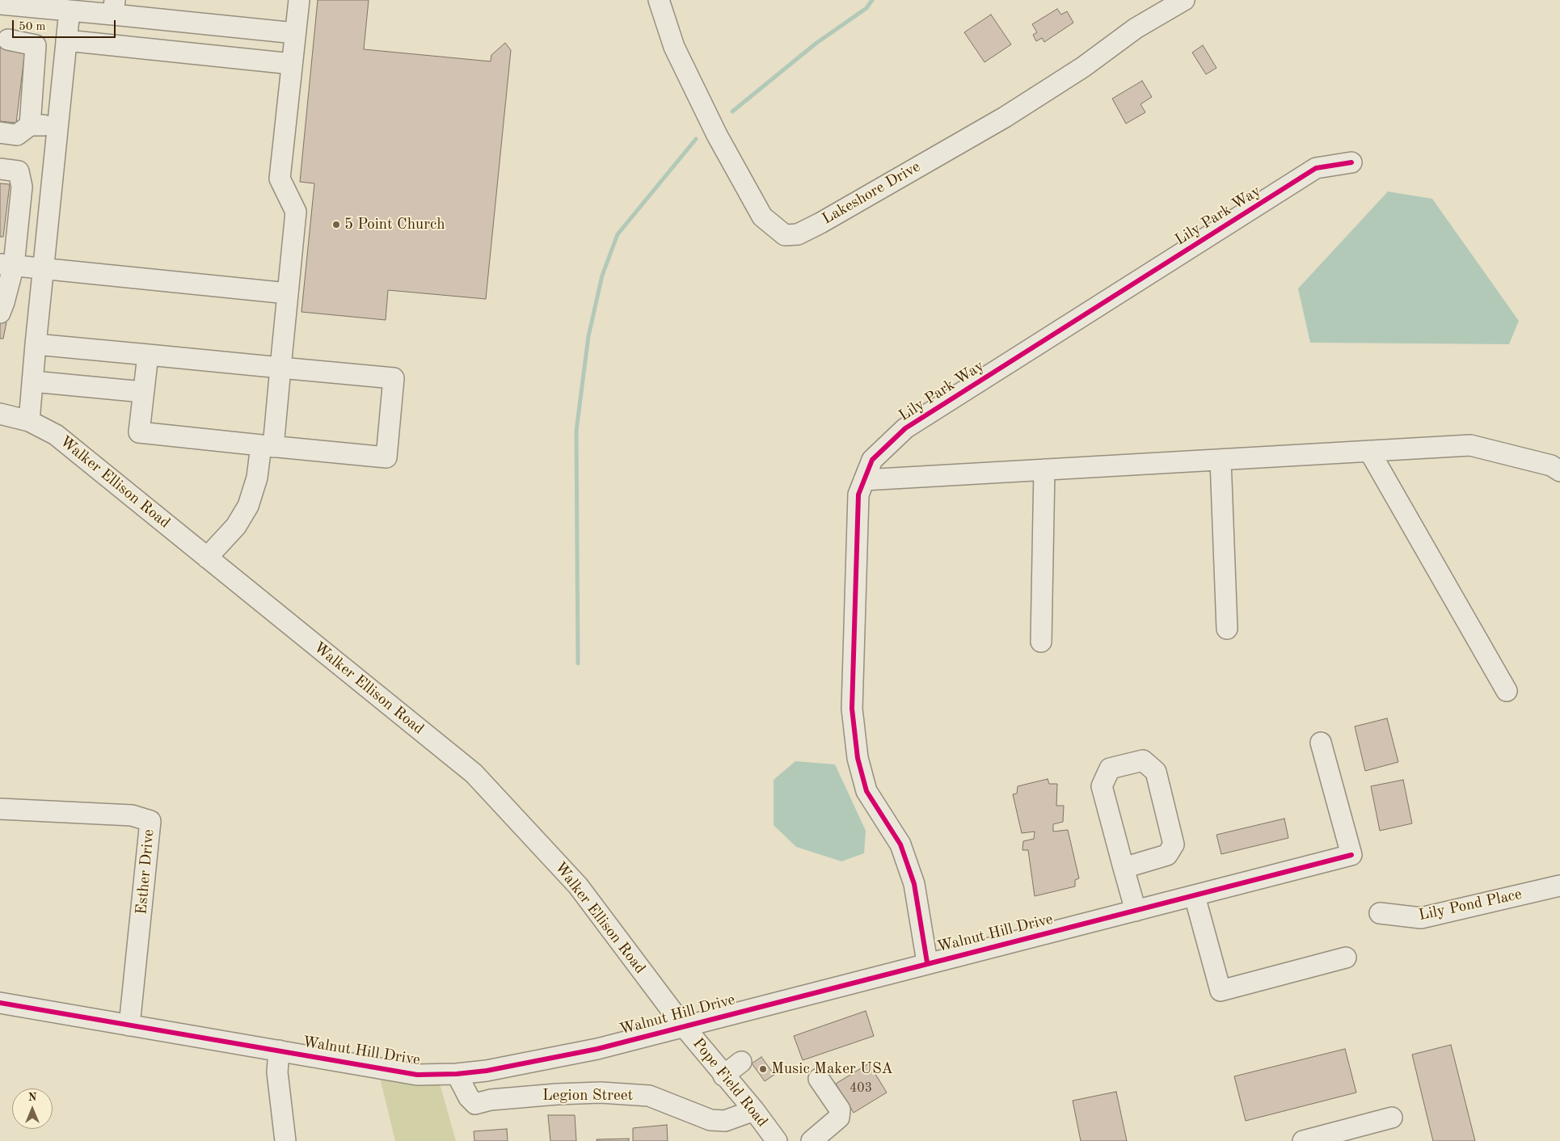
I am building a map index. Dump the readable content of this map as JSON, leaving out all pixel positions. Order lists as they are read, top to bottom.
{
  "streets": {
    "street": [
      "Lakeshore Drive",
      "Lily Park Way",
      "Walker Ellison Road",
      "Esther Drive",
      "Lily Pond Place",
      "Walnut Hill Drive",
      "Pope Field Road",
      "Legion Street"
    ]
  },
  "crossings": [
    ["Lily Park Way", "Walnut Hill Drive"],
    ["Walker Ellison Road", "Walnut Hill Drive"],
    ["Walker Ellison Road", "Pope Field Road"],
    ["Esther Drive", "Walnut Hill Drive"],
    ["Walnut Hill Drive", "Pope Field Road"],
    ["Walnut Hill Drive", "Legion Street"],
    ["Pope Field Road", "Legion Street"]
  ],
  "places": ["5 Point Church", "Music Maker USA"],
  "house_numbers": ["403"],
  "scale_bar": "50 m",
  "north": "top"
}
